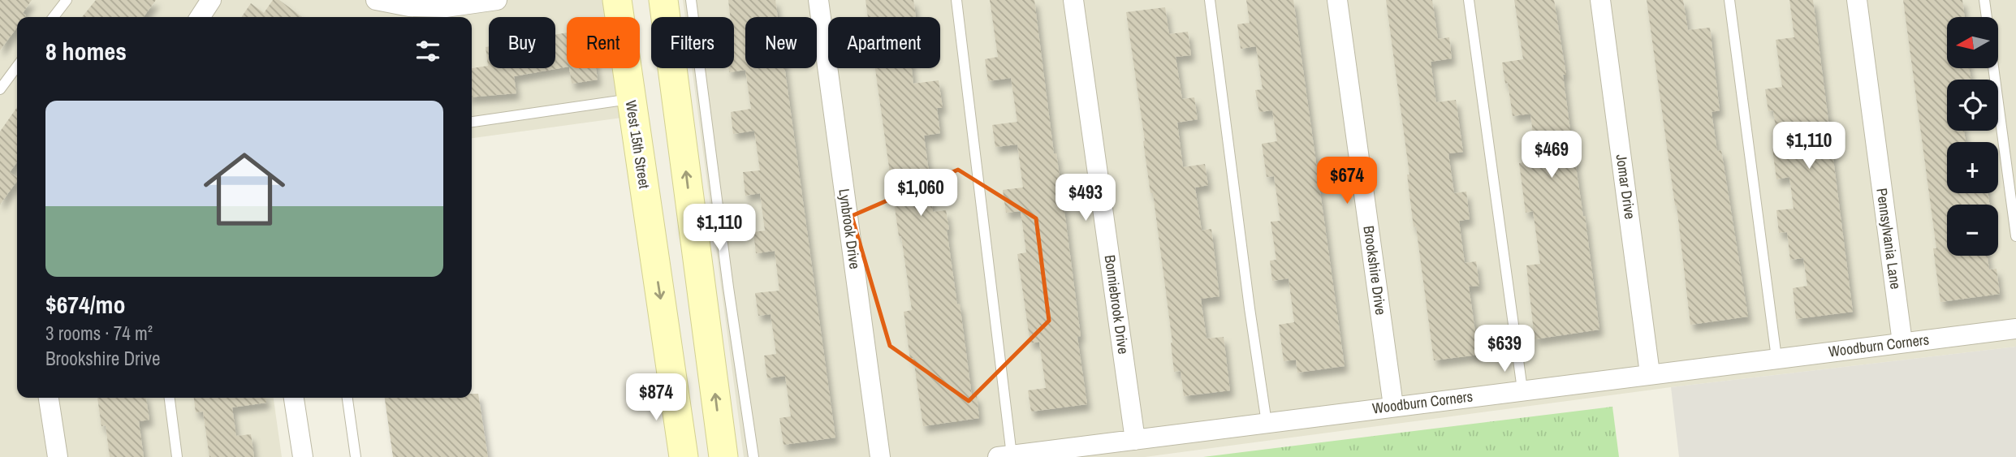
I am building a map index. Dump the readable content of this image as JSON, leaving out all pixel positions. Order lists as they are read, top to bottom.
{
  "streets": {
    "main road": ["West 15th Street"],
    "street": [
      "Jomar Drive",
      "Lynbrook Drive",
      "Pennsylvania Lane",
      "Brookshire Drive",
      "Bonniebrook Drive",
      "Woodburn Corners"
    ]
  },
  "crossings": [
    ["Jomar Drive", "Woodburn Corners"],
    ["Pennsylvania Lane", "Woodburn Corners"],
    ["Brookshire Drive", "Woodburn Corners"],
    ["Bonniebrook Drive", "Woodburn Corners"]
  ],
  "north": "left",
  "page": {
    "map_buttons": ["+", "−"],
    "chip": [
      "Buy",
      "Rent",
      "Filters",
      "New",
      "Apartment"
    ],
    "heading": "8 homes",
    "list": [
      {
        "name": "$674/mo",
        "note": "3 rooms · 74 m² · Brookshire Drive"
      }
    ],
    "price": [
      "$1,110",
      "$469",
      "$674",
      "$1,060",
      "$493",
      "$1,110",
      "$639",
      "$874"
    ]
  }
}
